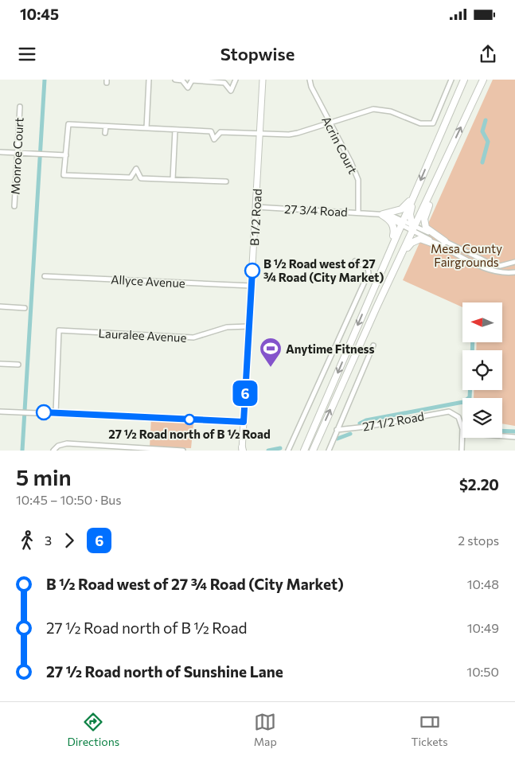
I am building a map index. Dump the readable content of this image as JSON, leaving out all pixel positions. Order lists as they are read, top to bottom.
{
  "streets": {
    "main road": ["B 1/2 Road"],
    "street": [
      "Acrin Court",
      "Monroe Court",
      "27 3/4 Road",
      "Allyce Avenue",
      "Lauralee Avenue",
      "27 1/2 Road"
    ]
  },
  "crossings": [
    ["Acrin Court", "27 3/4 Road"],
    ["27 3/4 Road", "B 1/2 Road"],
    ["B 1/2 Road", "Allyce Avenue"],
    ["B 1/2 Road", "Lauralee Avenue"]
  ],
  "parks": ["Mesa County Fairgrounds"],
  "places": {
    "other": ["B ½ Road west of 27 ¾ Road (City Market)", "27 ½ Road north of B ½ Road"],
    "sports": ["Anytime Fitness"]
  },
  "lines": ["bus line 6"],
  "north": "left",
  "page": {
    "status": "10:45",
    "header": "Stopwise",
    "on_map": "6",
    "heading": ["5 min", "10:45 – 10:50 · Bus", "$2.20"],
    "legs": ["3", "6", "2 stops"],
    "list": [
      {
        "name": "B ½ Road west of 27 ¾ Road (City Market)",
        "value": "10:48"
      },
      {
        "name": "27 ½ Road north of B ½ Road",
        "value": "10:49"
      },
      {
        "name": "27 ½ Road north of Sunshine Lane",
        "value": "10:50"
      }
    ],
    "tabs": ["Directions", "Map", "Tickets"]
  }
}
